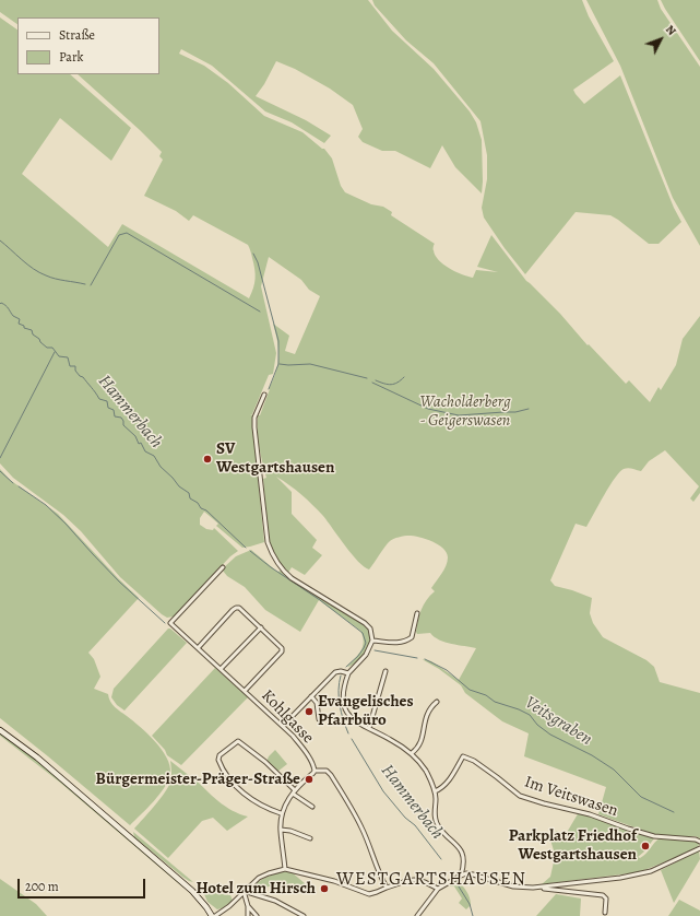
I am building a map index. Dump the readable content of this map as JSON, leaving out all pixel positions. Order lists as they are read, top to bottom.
{
  "streets": {
    "street": ["Kohlgasse", "Im Veitswasen"]
  },
  "districts": ["WESTGARTSHAUSEN"],
  "water": ["Hammerbach", "Veitsgraben"],
  "parks": ["Wacholderberg - Geigerswasen"],
  "places": [
    "SV Westgartshausen",
    "Evangelisches Pfarrbüro",
    "Bürgermeister-Präger-Straße",
    "Parkplatz Friedhof Westgartshausen",
    "Hotel zum Hirsch"
  ],
  "legend": ["Straße", "Park"],
  "scale_bar": "200 m",
  "north": "top right"
}
